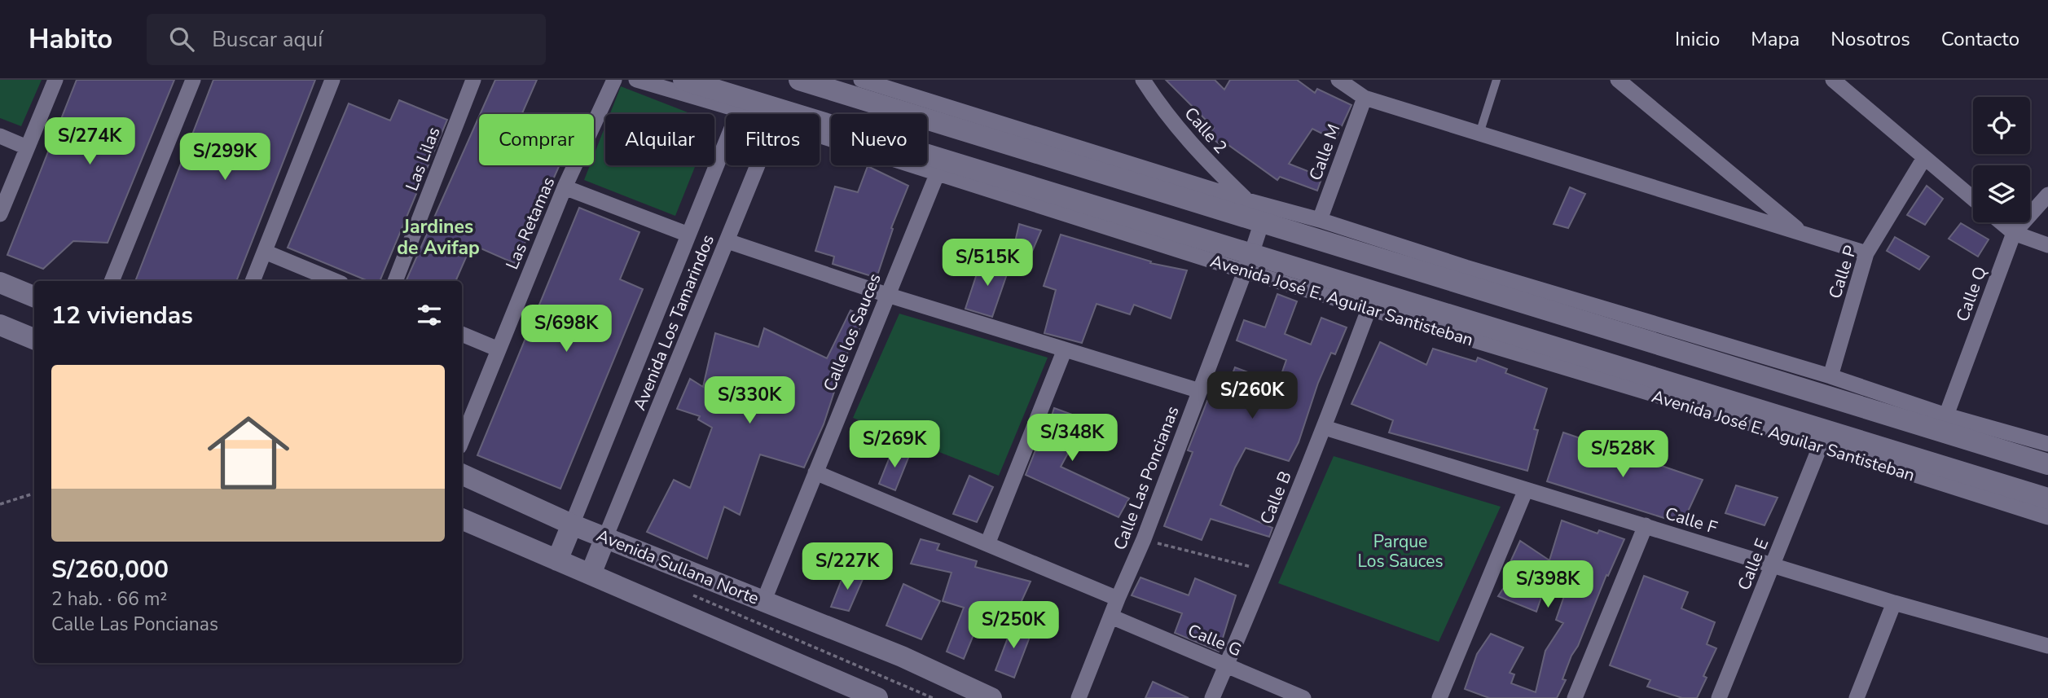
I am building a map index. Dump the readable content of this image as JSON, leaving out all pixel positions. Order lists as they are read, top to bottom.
{
  "streets": {
    "main road": ["Avenida José E. Aguilar Santisteban", "Avenida Sullana Norte"],
    "street": [
      "Calle 2",
      "Calle M",
      "Las Lilas",
      "Las Retamas",
      "Calle P",
      "Calle Q",
      "Avenida Los Tamarindos",
      "Calle los Sauces",
      "Calle Las Poncianas",
      "Calle B",
      "Calle F",
      "Calle E",
      "Calle G"
    ]
  },
  "crossings": [
    ["Avenida José E. Aguilar Santisteban", "Avenida Los Tamarindos"],
    ["Avenida José E. Aguilar Santisteban", "Calle los Sauces"],
    ["Avenida José E. Aguilar Santisteban", "Calle Las Poncianas"],
    ["Avenida José E. Aguilar Santisteban", "Calle B"],
    ["Avenida José E. Aguilar Santisteban", "Calle E"],
    ["Avenida Los Tamarindos", "Avenida Sullana Norte"],
    ["Calle los Sauces", "Avenida Sullana Norte"],
    ["Calle Las Poncianas", "Calle G"],
    ["Calle B", "Calle F"],
    ["Calle B", "Calle G"],
    ["Calle F", "Calle E"]
  ],
  "districts": ["Jardines de Avifap"],
  "parks": ["Parque Los Sauces"],
  "page": {
    "header": "Habito",
    "search": "Buscar aquí",
    "nav": [
      "Inicio",
      "Mapa",
      "Nosotros",
      "Contacto"
    ],
    "chip": [
      "Comprar",
      "Alquilar",
      "Filtros",
      "Nuevo"
    ],
    "price": [
      "S/274K",
      "S/299K",
      "S/515K",
      "S/698K",
      "S/260K",
      "S/330K",
      "S/348K",
      "S/269K",
      "S/528K",
      "S/227K",
      "S/398K",
      "S/250K"
    ],
    "heading": "12 viviendas",
    "list": [
      {
        "name": "S/260,000",
        "note": "2 hab. · 66 m² · Calle Las Poncianas"
      }
    ]
  }
}
